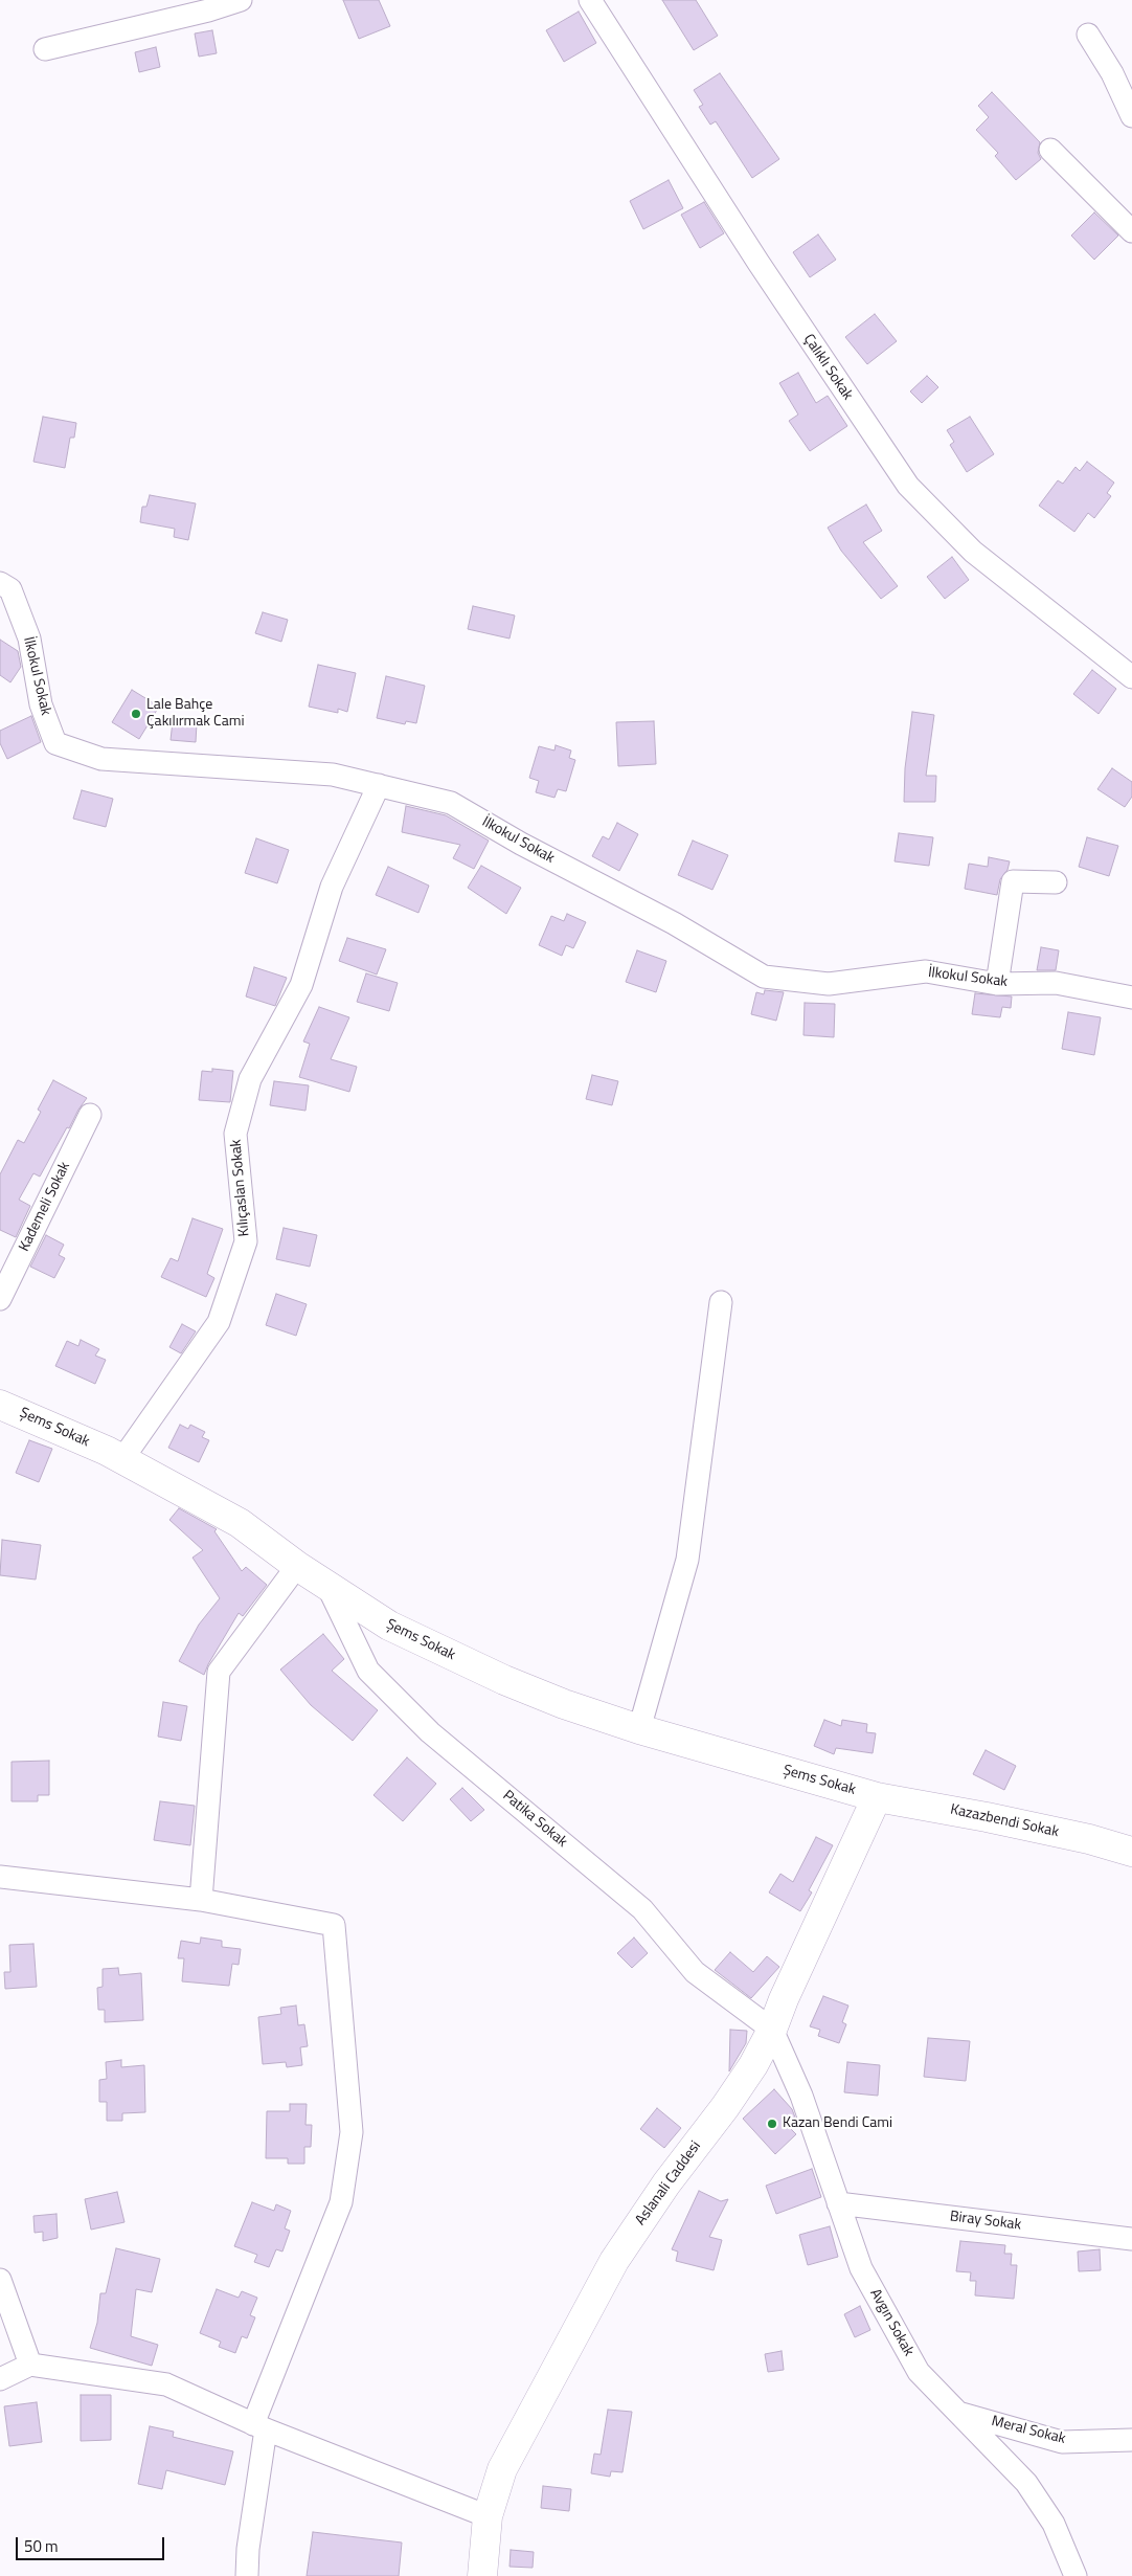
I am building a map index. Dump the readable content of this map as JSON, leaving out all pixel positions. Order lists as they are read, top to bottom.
{
  "streets": {
    "street": [
      "Çalıklı Sokak",
      "İlkokul Sokak",
      "Kılıçaslan Sokak",
      "Kademeli Sokak",
      "Şems Sokak",
      "Patika Sokak",
      "Kazazbendi Sokak",
      "Aslanali Caddesi",
      "Biray Sokak",
      "Avgın Sokak",
      "Meral Sokak"
    ]
  },
  "crossings": [
    ["İlkokul Sokak", "Kılıçaslan Sokak"],
    ["Kılıçaslan Sokak", "Şems Sokak"],
    ["Şems Sokak", "Patika Sokak"],
    ["Şems Sokak", "Kazazbendi Sokak"],
    ["Şems Sokak", "Aslanali Caddesi"],
    ["Patika Sokak", "Aslanali Caddesi"],
    ["Patika Sokak", "Avgın Sokak"],
    ["Kazazbendi Sokak", "Aslanali Caddesi"],
    ["Aslanali Caddesi", "Avgın Sokak"],
    ["Biray Sokak", "Avgın Sokak"],
    ["Avgın Sokak", "Meral Sokak"]
  ],
  "places": ["Lale Bahçe Çakılırmak Cami", "Kazan Bendi Cami"],
  "scale_bar": "50 m"
}
